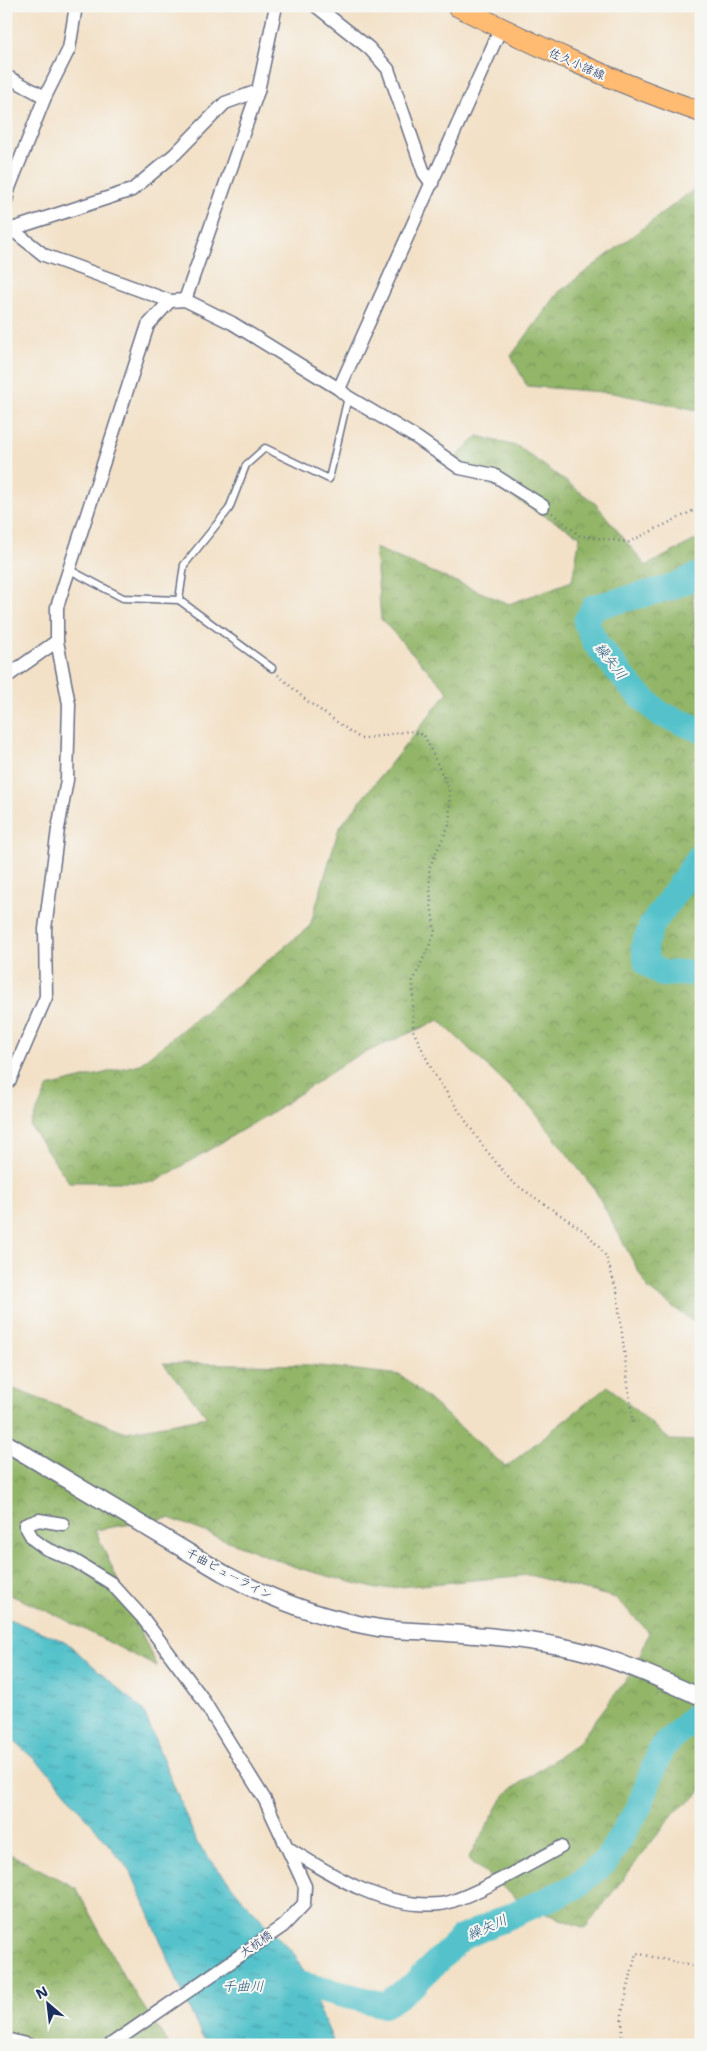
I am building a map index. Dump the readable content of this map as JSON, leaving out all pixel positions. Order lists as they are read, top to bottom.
{
  "streets": {
    "main road": ["佐久小諸線"],
    "street": ["千曲ビューライン", "大杭橋"]
  },
  "water": ["繰矢川", "千曲川"],
  "north": "top left"
}
